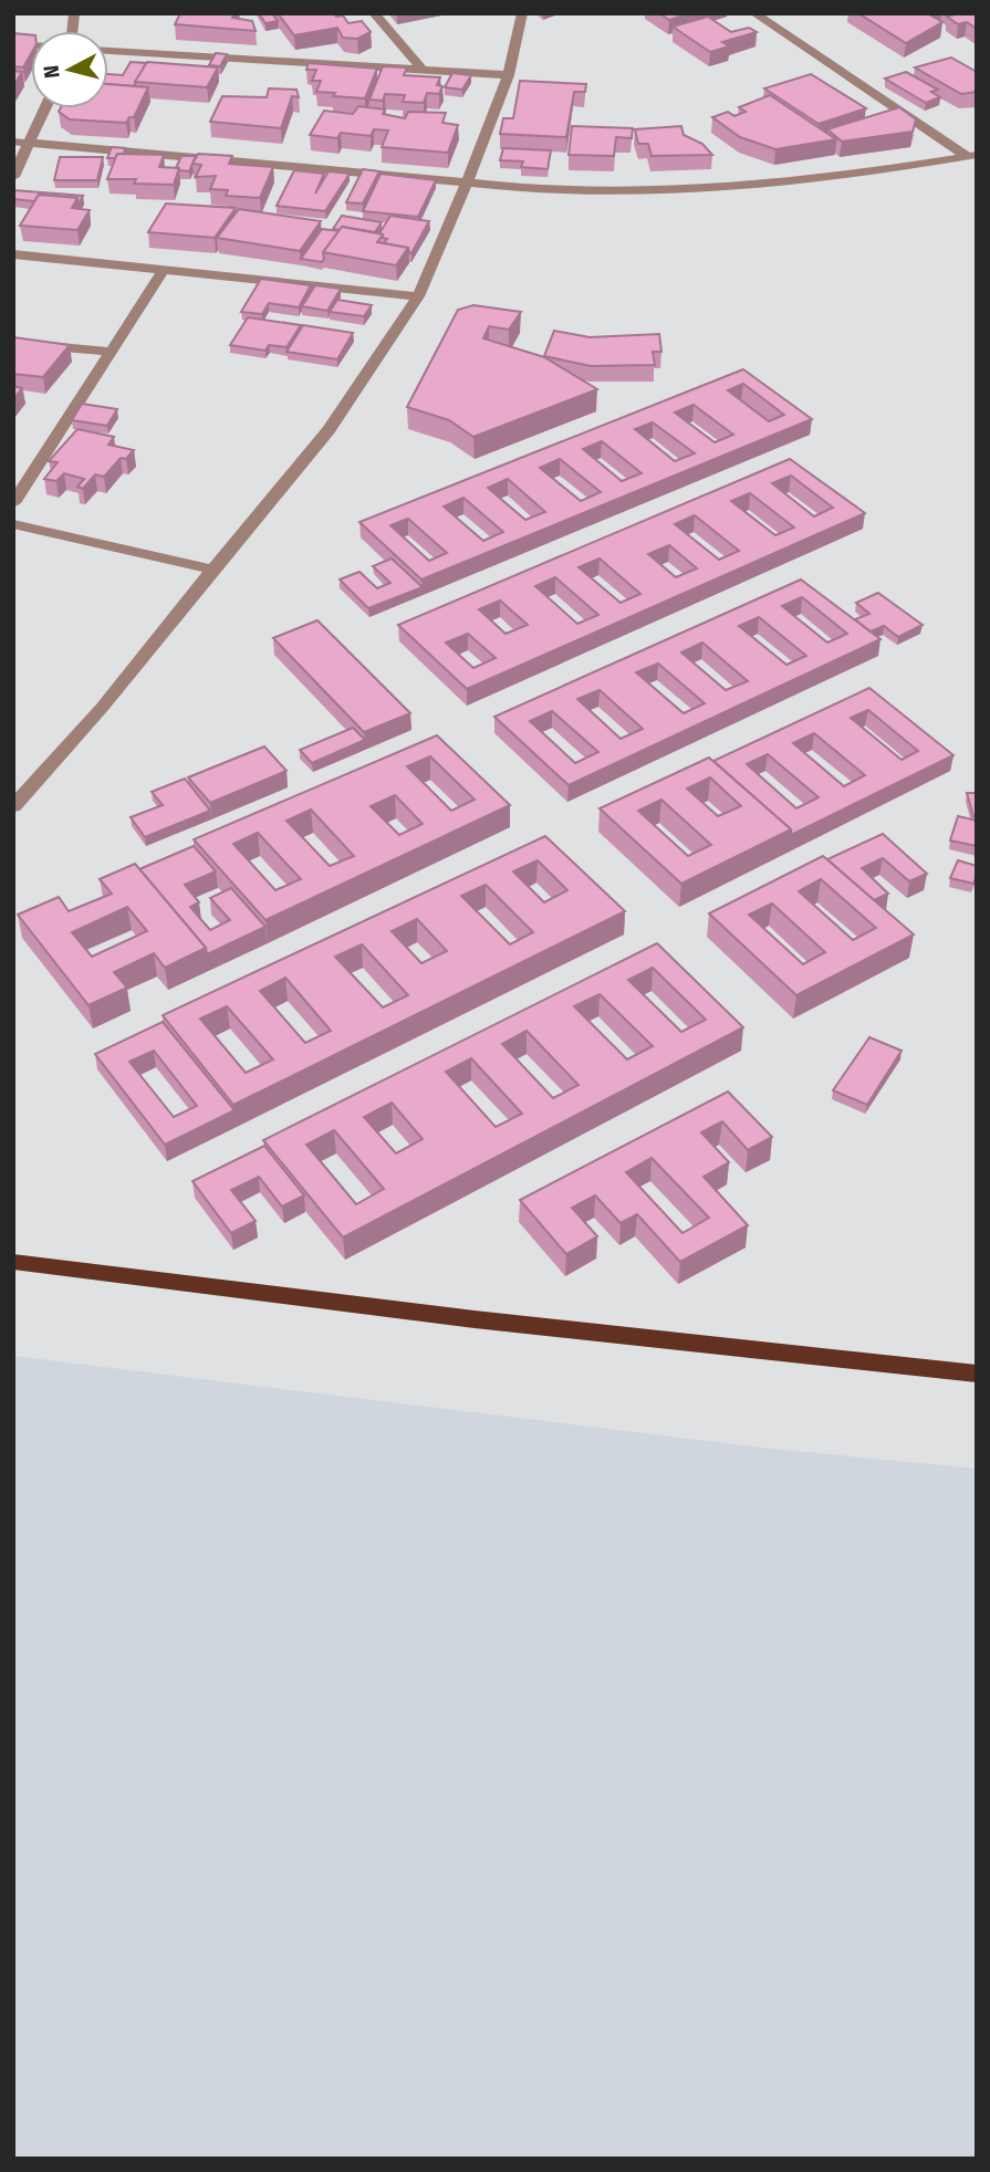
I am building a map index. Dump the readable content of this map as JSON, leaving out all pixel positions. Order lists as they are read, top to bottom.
{
  "north": "left"
}
